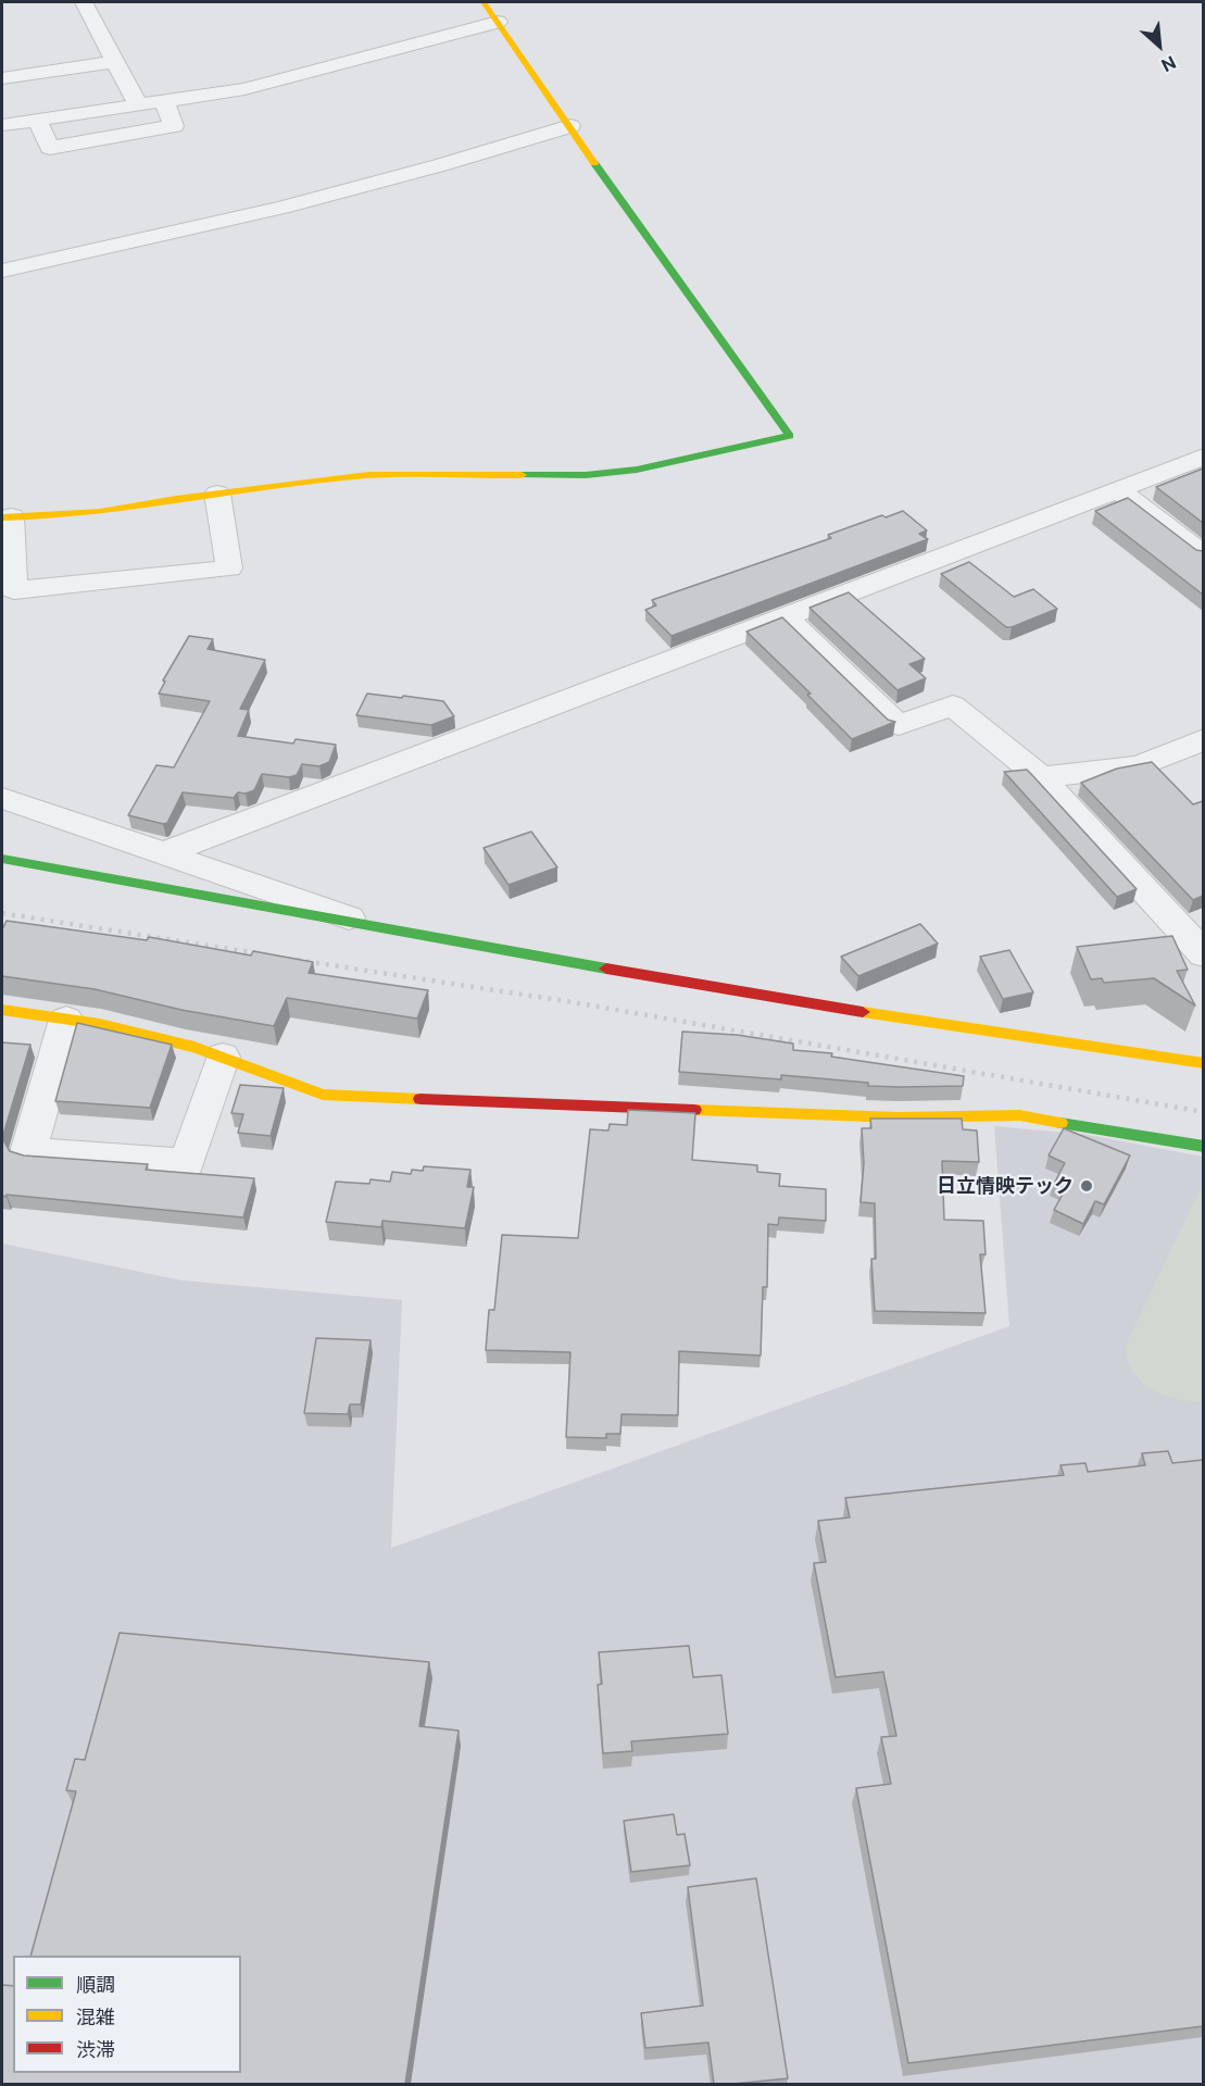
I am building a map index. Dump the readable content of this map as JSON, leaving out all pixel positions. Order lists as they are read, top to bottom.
{
  "places": ["日立情映テック"],
  "legend": ["順調", "混雑", "渋滞"],
  "north": "bottom right"
}
